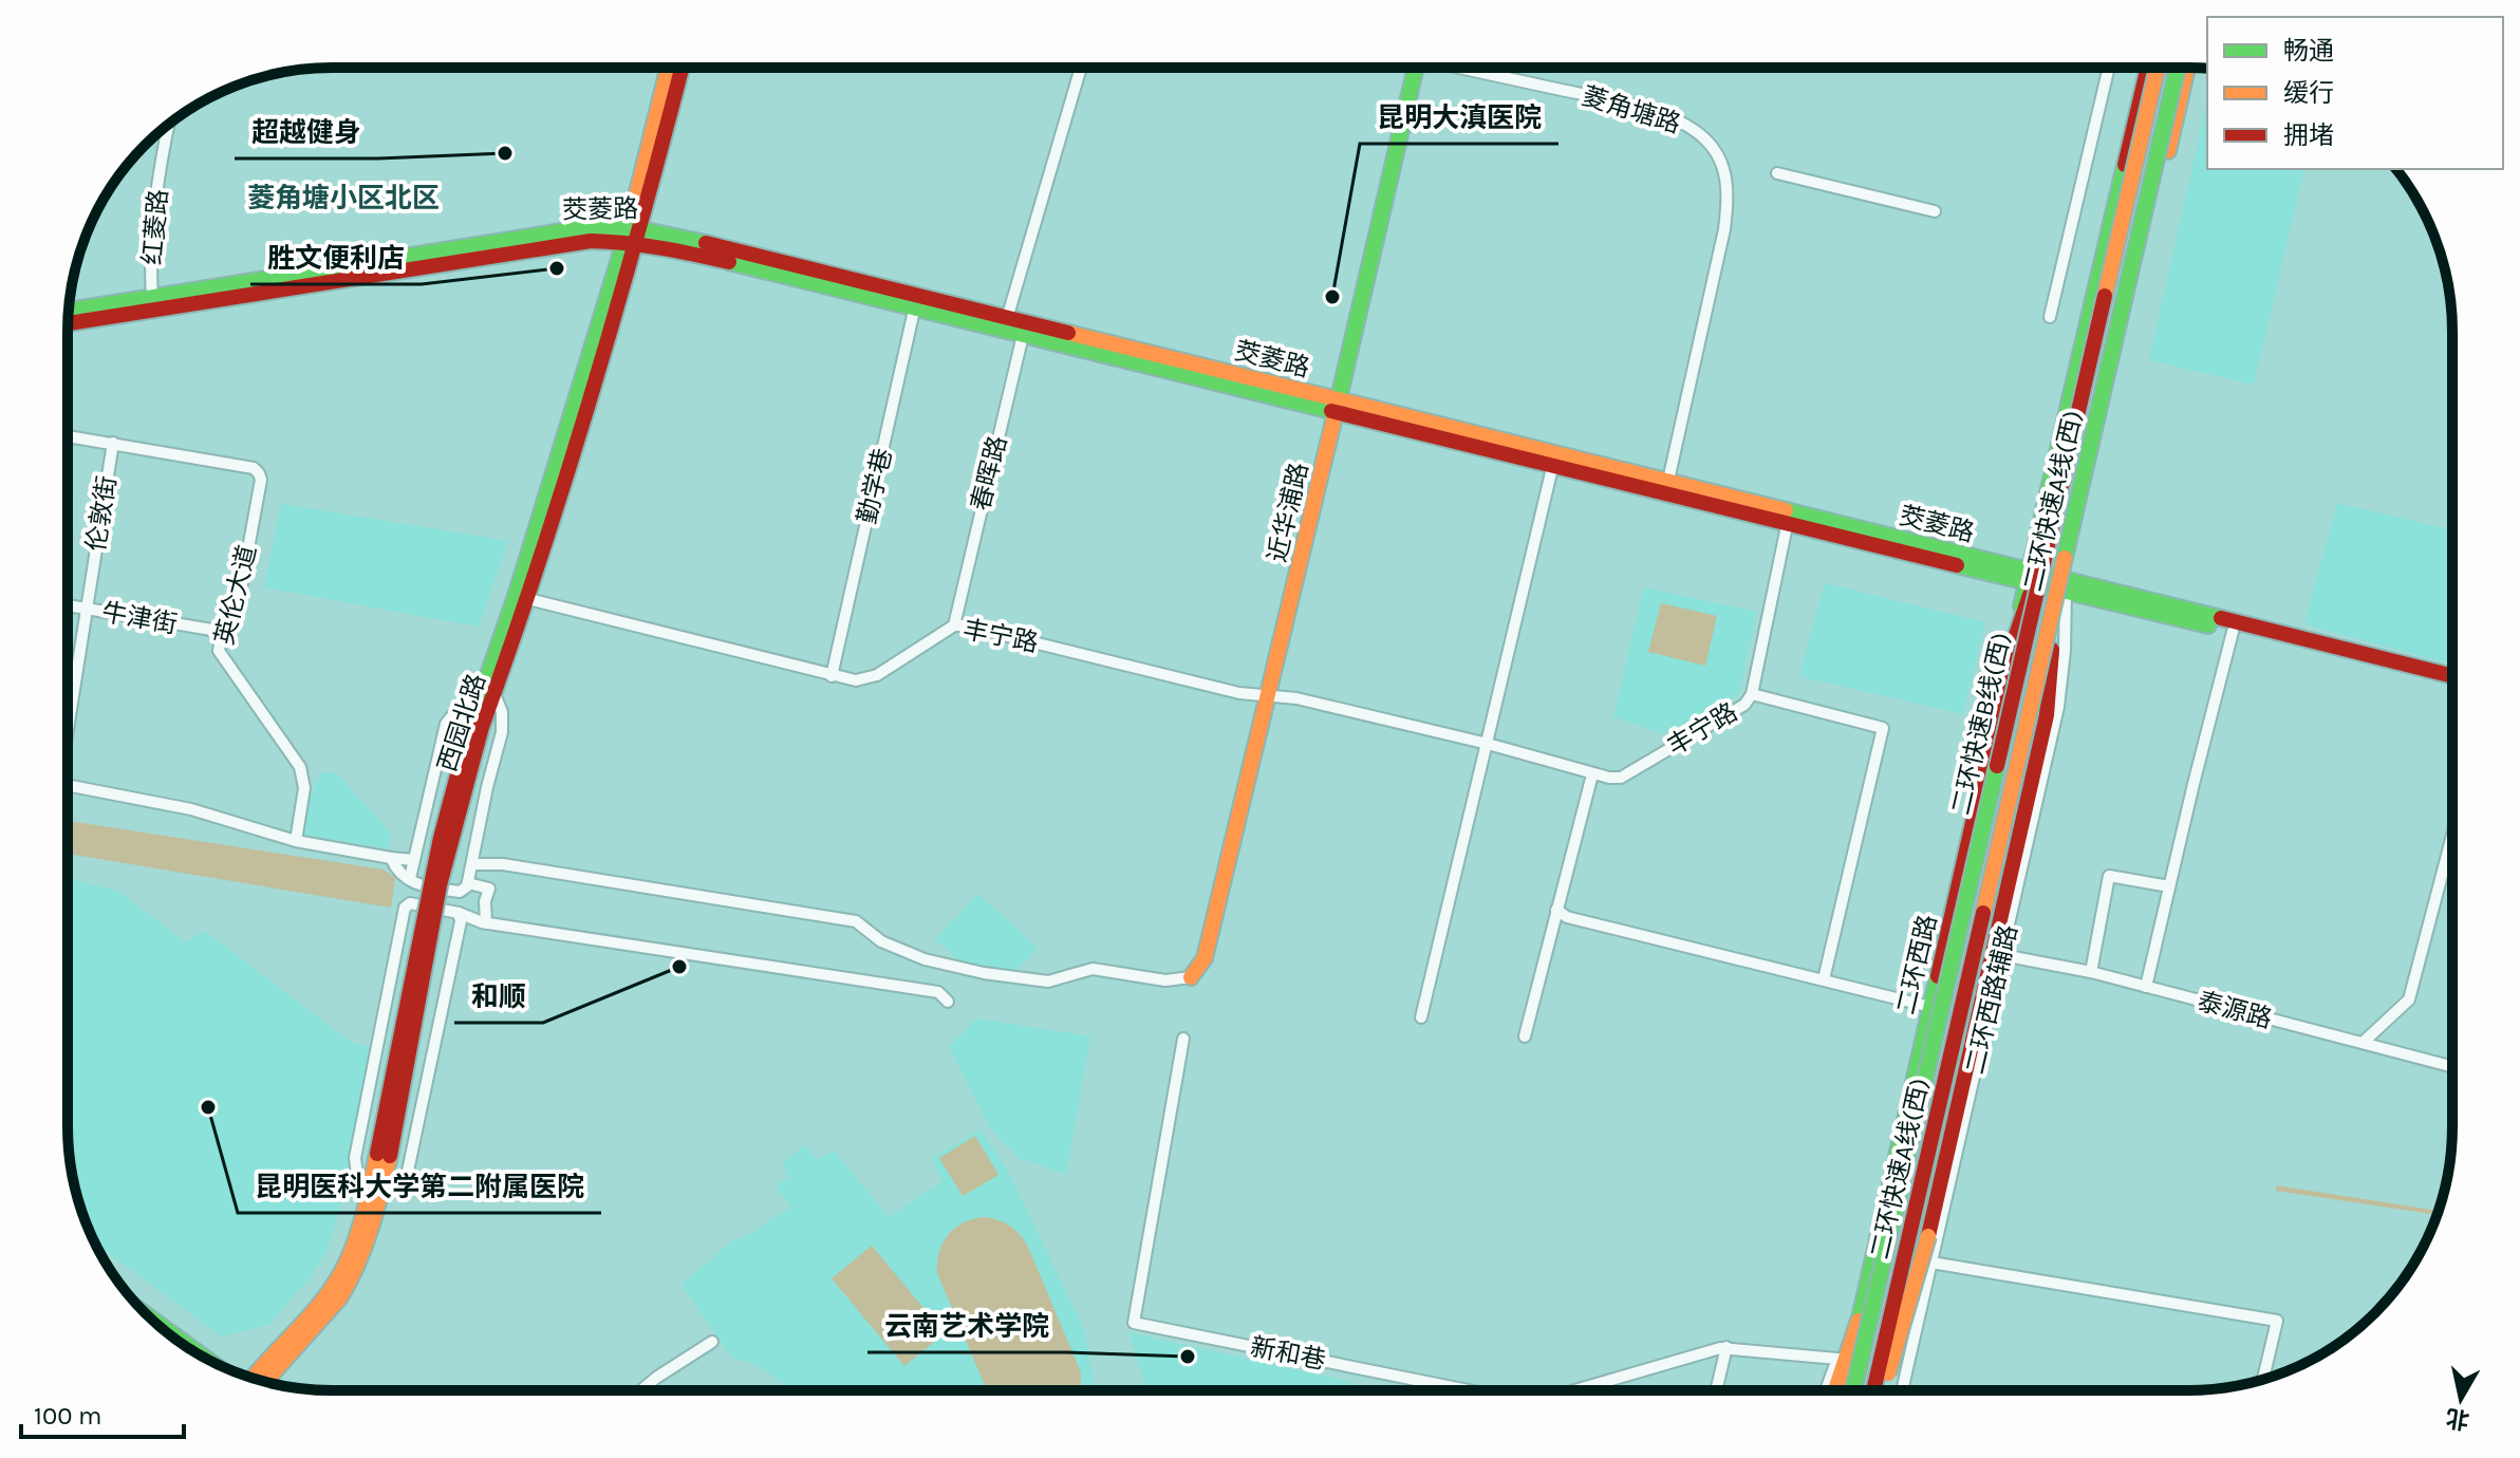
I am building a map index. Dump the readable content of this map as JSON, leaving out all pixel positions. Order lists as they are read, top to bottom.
{
  "streets": {
    "main road": [
      "茭菱路",
      "二环快速A线(西)",
      "近华浦路",
      "西园北路",
      "二环快速B线(西)",
      "二环西路"
    ],
    "street": [
      "菱角塘路",
      "红菱路",
      "春晖路",
      "勤学巷",
      "伦敦街",
      "英伦大道",
      "牛津街",
      "丰宁路",
      "二环西路辅路",
      "泰源路",
      "新和巷"
    ]
  },
  "crossings": [
    ["菱角塘路", "茭菱路"],
    ["茭菱路", "红菱路"],
    ["茭菱路", "春晖路"],
    ["茭菱路", "勤学巷"],
    ["茭菱路", "近华浦路"],
    ["茭菱路", "丰宁路"],
    ["茭菱路", "西园北路"],
    ["茭菱路", "二环西路"],
    ["茭菱路", "二环西路辅路"],
    ["春晖路", "丰宁路"],
    ["勤学巷", "丰宁路"],
    ["近华浦路", "丰宁路"],
    ["伦敦街", "英伦大道"],
    ["伦敦街", "牛津街"],
    ["英伦大道", "牛津街"],
    ["丰宁路", "西园北路"],
    ["二环西路辅路", "泰源路"]
  ],
  "districts": ["菱角塘小区北区"],
  "places": [
    "超越健身",
    "胜文便利店",
    "昆明大滇医院",
    "和顺",
    "昆明医科大学第二附属医院",
    "云南艺术学院"
  ],
  "legend": ["畅通", "缓行", "拥堵"],
  "scale_bar": "100 m",
  "north": "bottom"
}
